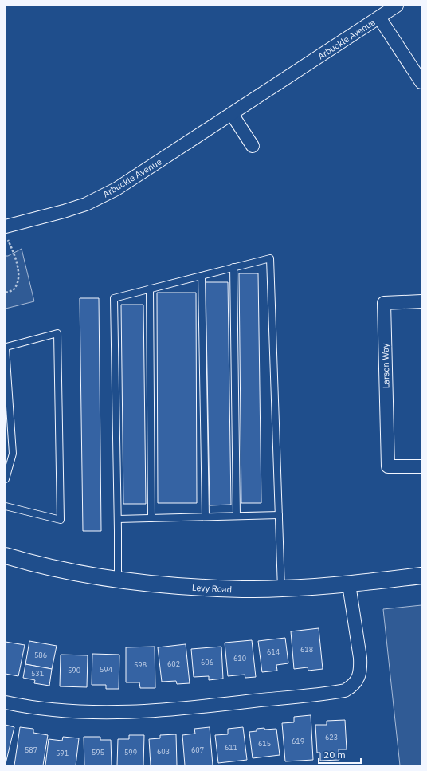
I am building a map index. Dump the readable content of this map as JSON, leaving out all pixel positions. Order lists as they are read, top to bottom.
{
  "streets": {
    "street": ["Arbuckle Avenue", "Larson Way", "Levy Road"]
  },
  "house_numbers": [
    "618",
    "614",
    "586",
    "610",
    "606",
    "602",
    "598",
    "594",
    "590",
    "531",
    "623",
    "619",
    "615",
    "611",
    "587",
    "607",
    "603",
    "595",
    "599",
    "591"
  ],
  "scale_bar": "20 m"
}
